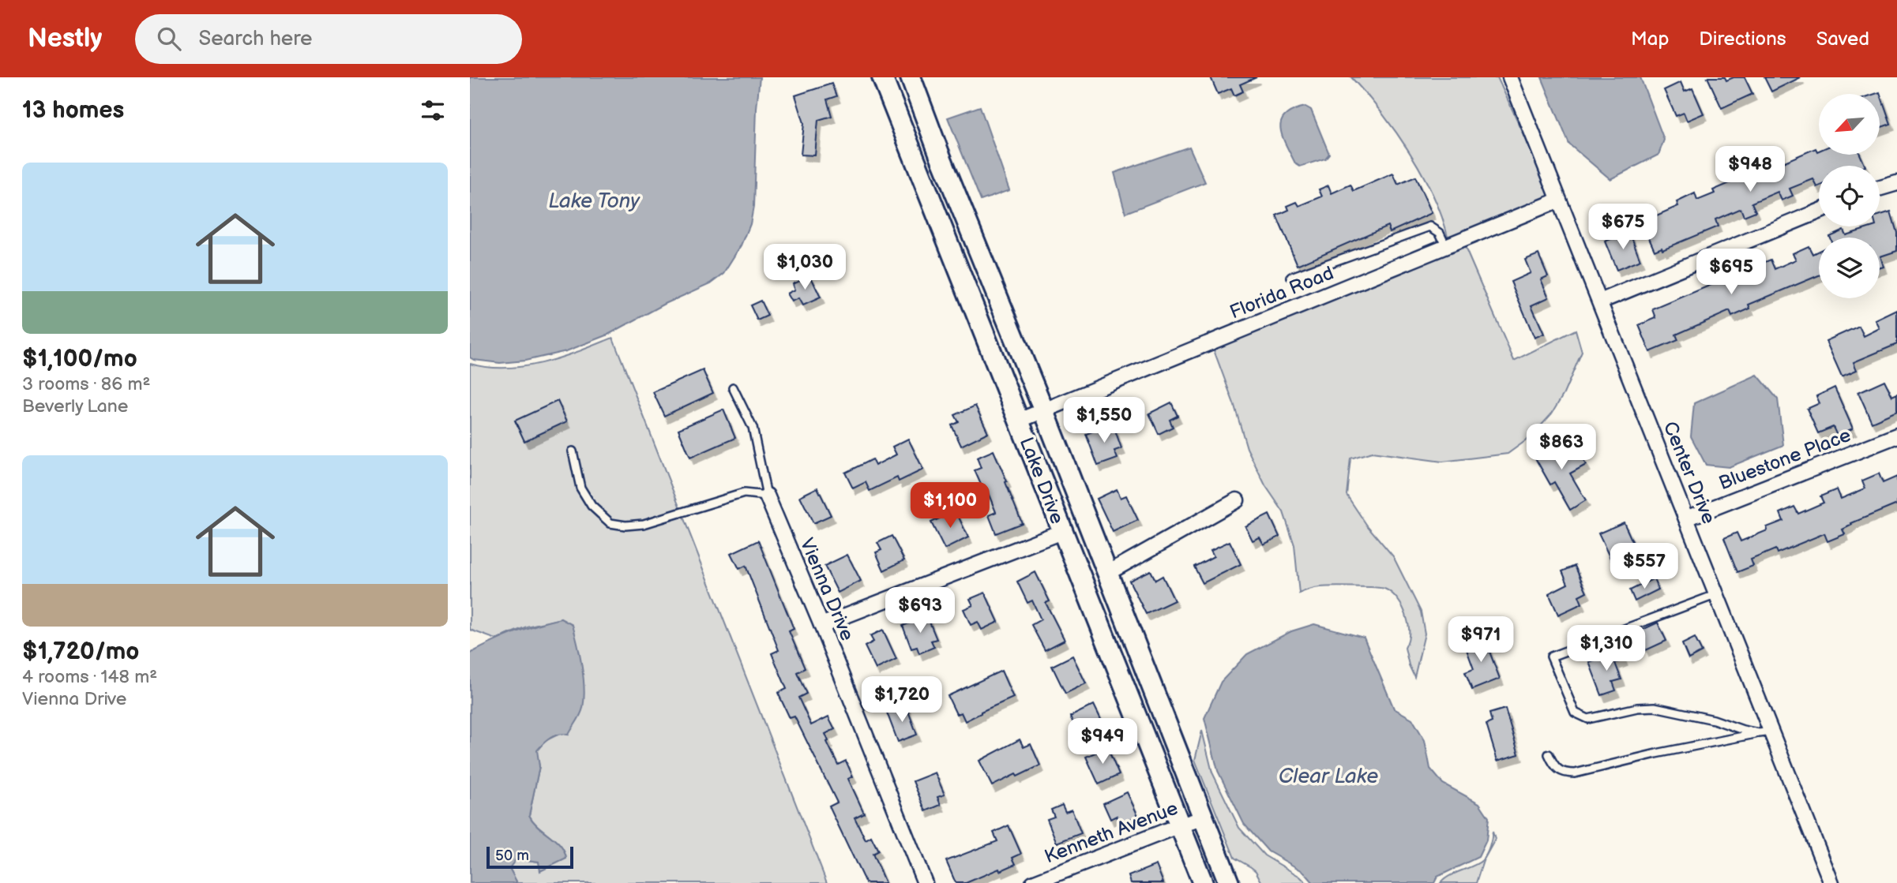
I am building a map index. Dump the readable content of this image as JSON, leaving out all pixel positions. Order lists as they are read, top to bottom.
{
  "streets": {
    "main road": ["Lake Drive"],
    "street": [
      "Florida Road",
      "Bluestone Place",
      "Center Drive",
      "Vienna Drive",
      "Kenneth Avenue"
    ]
  },
  "crossings": [
    ["Florida Road", "Center Drive"],
    ["Florida Road", "Lake Drive"],
    ["Bluestone Place", "Center Drive"],
    ["Lake Drive", "Kenneth Avenue"]
  ],
  "water": ["Lake Tony", "Clear Lake"],
  "scale_bar": "50 m",
  "north": "bottom left",
  "page": {
    "header": "Nestly",
    "search": "Search here",
    "nav": ["Map", "Directions", "Saved"],
    "heading": "13 homes",
    "list": [
      {
        "name": "$1,100/mo",
        "note": "3 rooms · 86 m² · Beverly Lane"
      },
      {
        "name": "$1,720/mo",
        "note": "4 rooms · 148 m² · Vienna Drive"
      }
    ],
    "price": [
      "$948",
      "$675",
      "$1,030",
      "$695",
      "$1,550",
      "$863",
      "$1,100",
      "$557",
      "$693",
      "$971",
      "$1,310",
      "$1,720",
      "$949"
    ],
    "scale": "50 m"
  }
}
